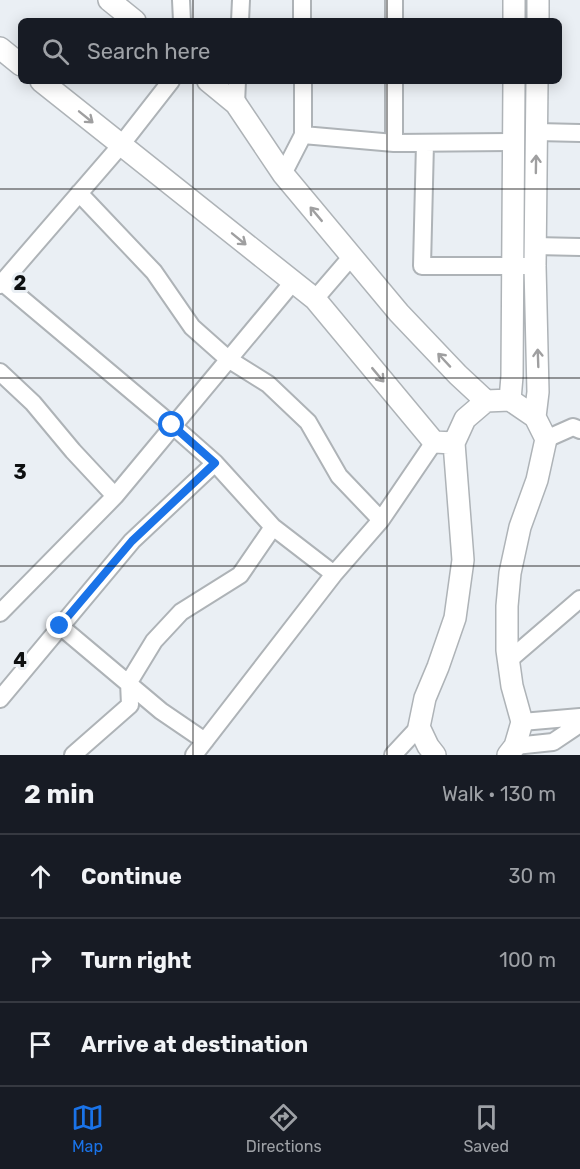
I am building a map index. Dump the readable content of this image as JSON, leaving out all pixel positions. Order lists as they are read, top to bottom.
{
  "page": {
    "search": "Search here",
    "heading": ["2 min", "Walk · 130 m"],
    "list": [
      ["Continue", "30 m"],
      ["Turn right", "100 m"],
      "Arrive at destination"
    ],
    "nav": ["Map", "Directions", "Saved"]
  },
  "grid": {
    "rows": ["2", "3", "4"]
  }
}
